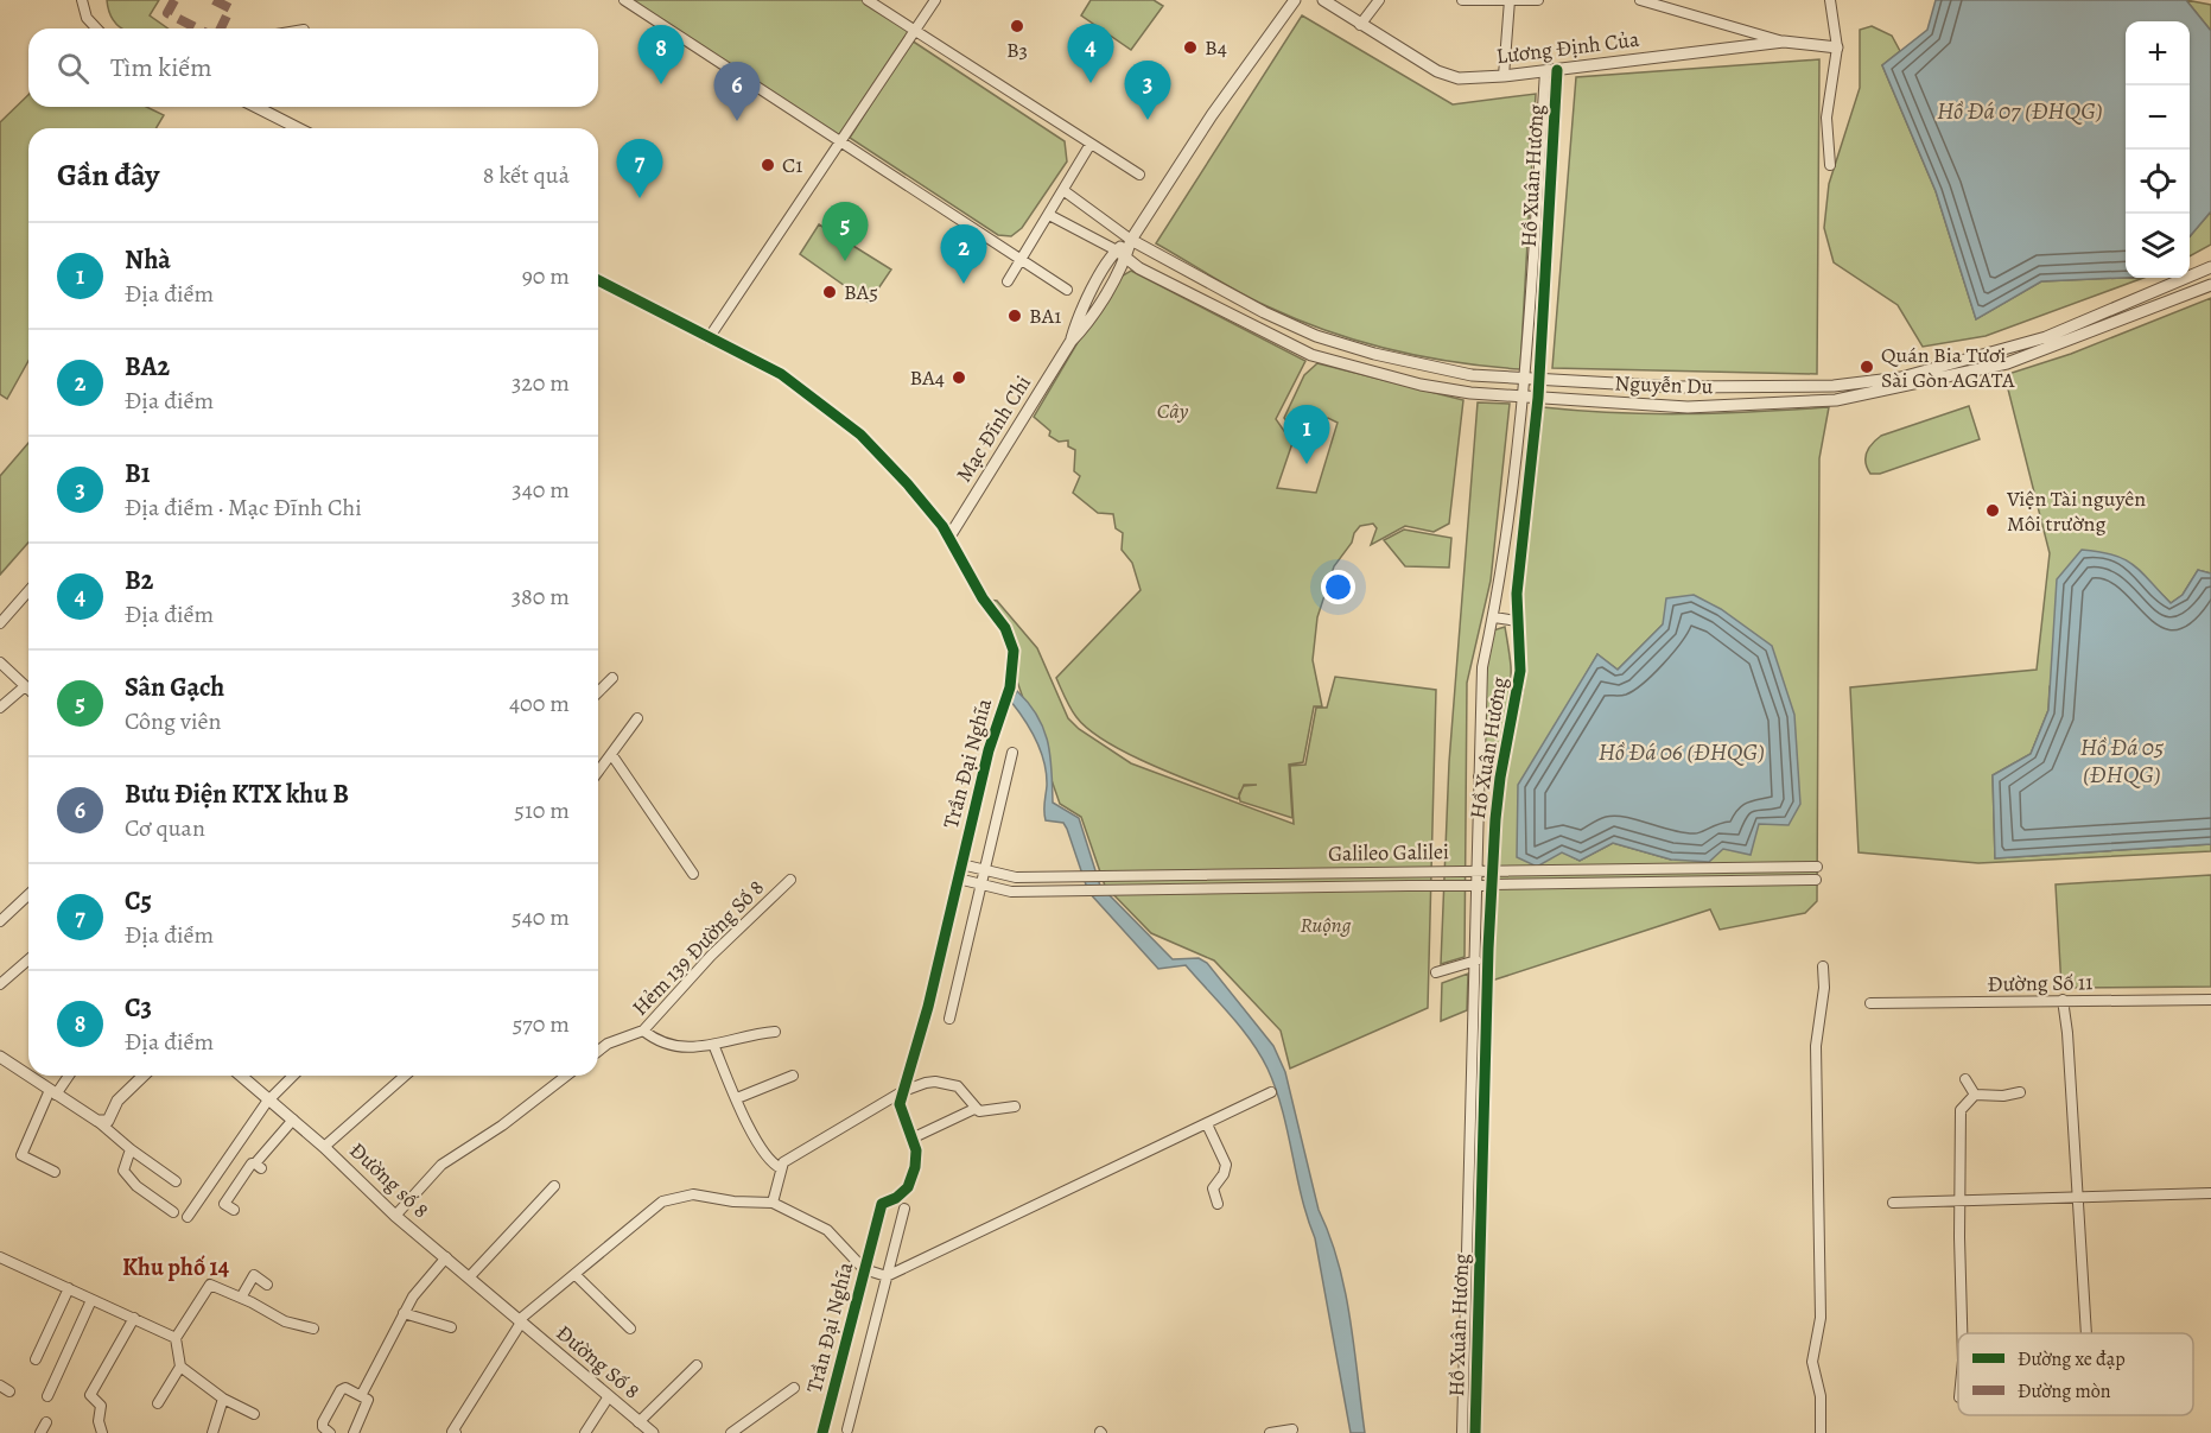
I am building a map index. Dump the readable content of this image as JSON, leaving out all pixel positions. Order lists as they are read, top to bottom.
{
  "streets": {
    "street": [
      "Lương Định Của",
      "Hồ Xuân Hương",
      "Nguyễn Du",
      "Mạc Đĩnh Chi",
      "Trần Đại Nghĩa",
      "Galileo Galilei",
      "Hẻm 139 Đường Số 8",
      "Đường Số 11",
      "Đường số 8",
      "Đường Số 8"
    ]
  },
  "crossings": [
    ["Lương Định Của", "Hồ Xuân Hương"],
    ["Hồ Xuân Hương", "Nguyễn Du"],
    ["Hồ Xuân Hương", "Galileo Galilei"],
    ["Nguyễn Du", "Mạc Đĩnh Chi"],
    ["Mạc Đĩnh Chi", "Trần Đại Nghĩa"],
    ["Trần Đại Nghĩa", "Galileo Galilei"],
    ["Đường số 8", "Đường Số 8"]
  ],
  "districts": ["Khu phố 14"],
  "water": ["Hồ Đá 07 (ĐHQG)", "Hồ Đá 05 (ĐHQG)", "Hồ Đá 06 (ĐHQG)"],
  "parks": ["Cây", "Ruộng"],
  "places": [
    "B3",
    "B4",
    "C1",
    "BA5",
    "BA1",
    "Quán Bia Tươi Sài Gòn AGATA",
    "BA4",
    "Viện Tài nguyên Môi trường"
  ],
  "legend": ["Đường xe đạp", "Đường mòn"],
  "page": {
    "map_buttons": ["+", "−"],
    "pins": [
      "4",
      "8",
      "3",
      "6",
      "7",
      "5",
      "2",
      "1"
    ],
    "search": "Tìm kiếm",
    "heading": ["Gần đây", "8 kết quả"],
    "list": [
      {
        "mark": "1",
        "name": "Nhà",
        "note": "Địa điểm",
        "value": "90 m"
      },
      {
        "mark": "2",
        "name": "BA2",
        "note": "Địa điểm",
        "value": "320 m"
      },
      {
        "mark": "3",
        "name": "B1",
        "note": "Địa điểm · Mạc Đĩnh Chi",
        "value": "340 m"
      },
      {
        "mark": "4",
        "name": "B2",
        "note": "Địa điểm",
        "value": "380 m"
      },
      {
        "mark": "5",
        "name": "Sân Gạch",
        "note": "Công viên",
        "value": "400 m"
      },
      {
        "mark": "6",
        "name": "Bưu Điện KTX khu B",
        "note": "Cơ quan",
        "value": "510 m"
      },
      {
        "mark": "7",
        "name": "C5",
        "note": "Địa điểm",
        "value": "540 m"
      },
      {
        "mark": "8",
        "name": "C3",
        "note": "Địa điểm",
        "value": "570 m"
      }
    ]
  }
}
